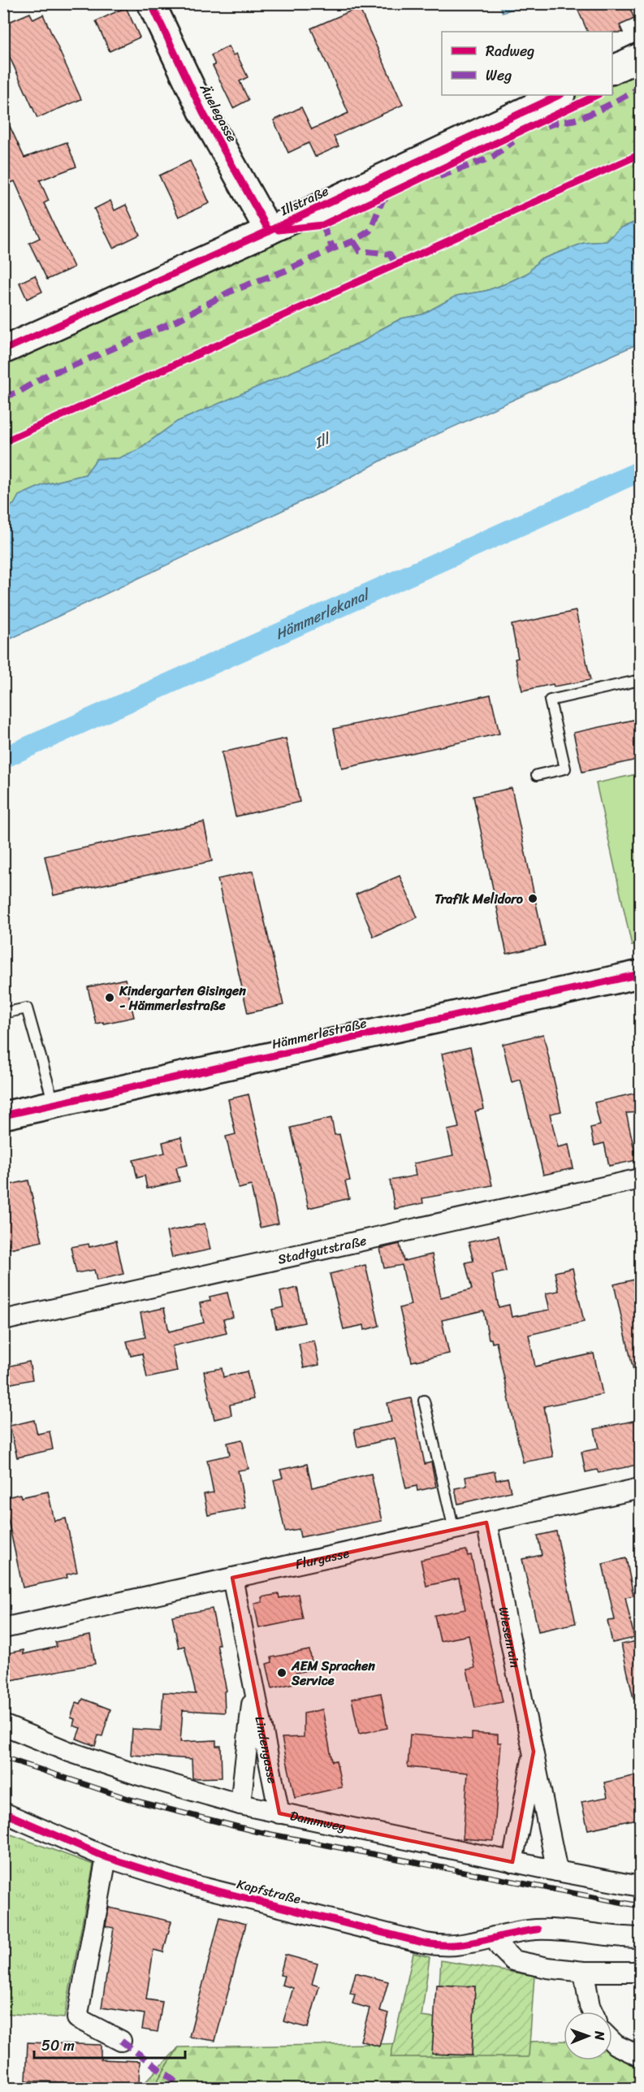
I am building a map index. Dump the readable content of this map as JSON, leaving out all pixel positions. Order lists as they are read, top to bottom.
{
  "streets": {
    "main road": ["Äuelegasse", "Illstraße", "Hämmerlestraße"],
    "street": [
      "Stadtgutstraße",
      "Flurgasse",
      "Wiesenrain",
      "Lindengasse",
      "Dammweg",
      "Kapfstraße"
    ]
  },
  "crossings": [
    ["Äuelegasse", "Illstraße"],
    ["Flurgasse", "Wiesenrain"],
    ["Flurgasse", "Lindengasse"],
    ["Wiesenrain", "Dammweg"],
    ["Lindengasse", "Dammweg"]
  ],
  "water": ["Ill", "Hämmerlekanal"],
  "places": ["Trafik Melidoro", "Kindergarten Gisingen - Hämmerlestraße", "AEM Sprachen Service"],
  "legend": ["Radweg", "Weg"],
  "scale_bar": "50 m",
  "north": "right"
}
